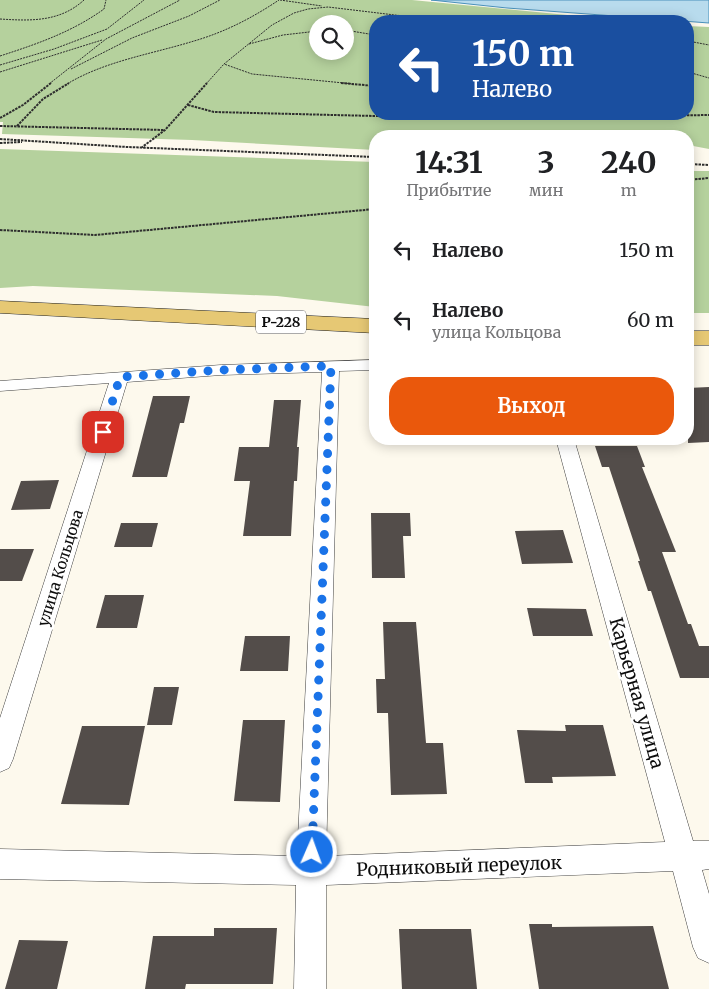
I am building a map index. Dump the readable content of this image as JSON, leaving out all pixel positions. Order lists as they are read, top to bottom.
{
  "streets": {
    "main road": ["Р-228"],
    "street": ["улица Кольцова", "Карьерная улица", "Родниковый переулок"]
  },
  "crossings": [
    ["Карьерная улица", "Родниковый переулок"]
  ],
  "page": {
    "turn": ["150 m", "Налево"],
    "eta": [
      "14:31",
      "Прибытие",
      "3",
      "мин",
      "240",
      "m"
    ],
    "list": [
      {
        "name": "Налево",
        "value": "150 m"
      },
      {
        "name": "Налево",
        "note": "улица Кольцова",
        "value": "60 m"
      }
    ],
    "buttons": "Выход"
  }
}
